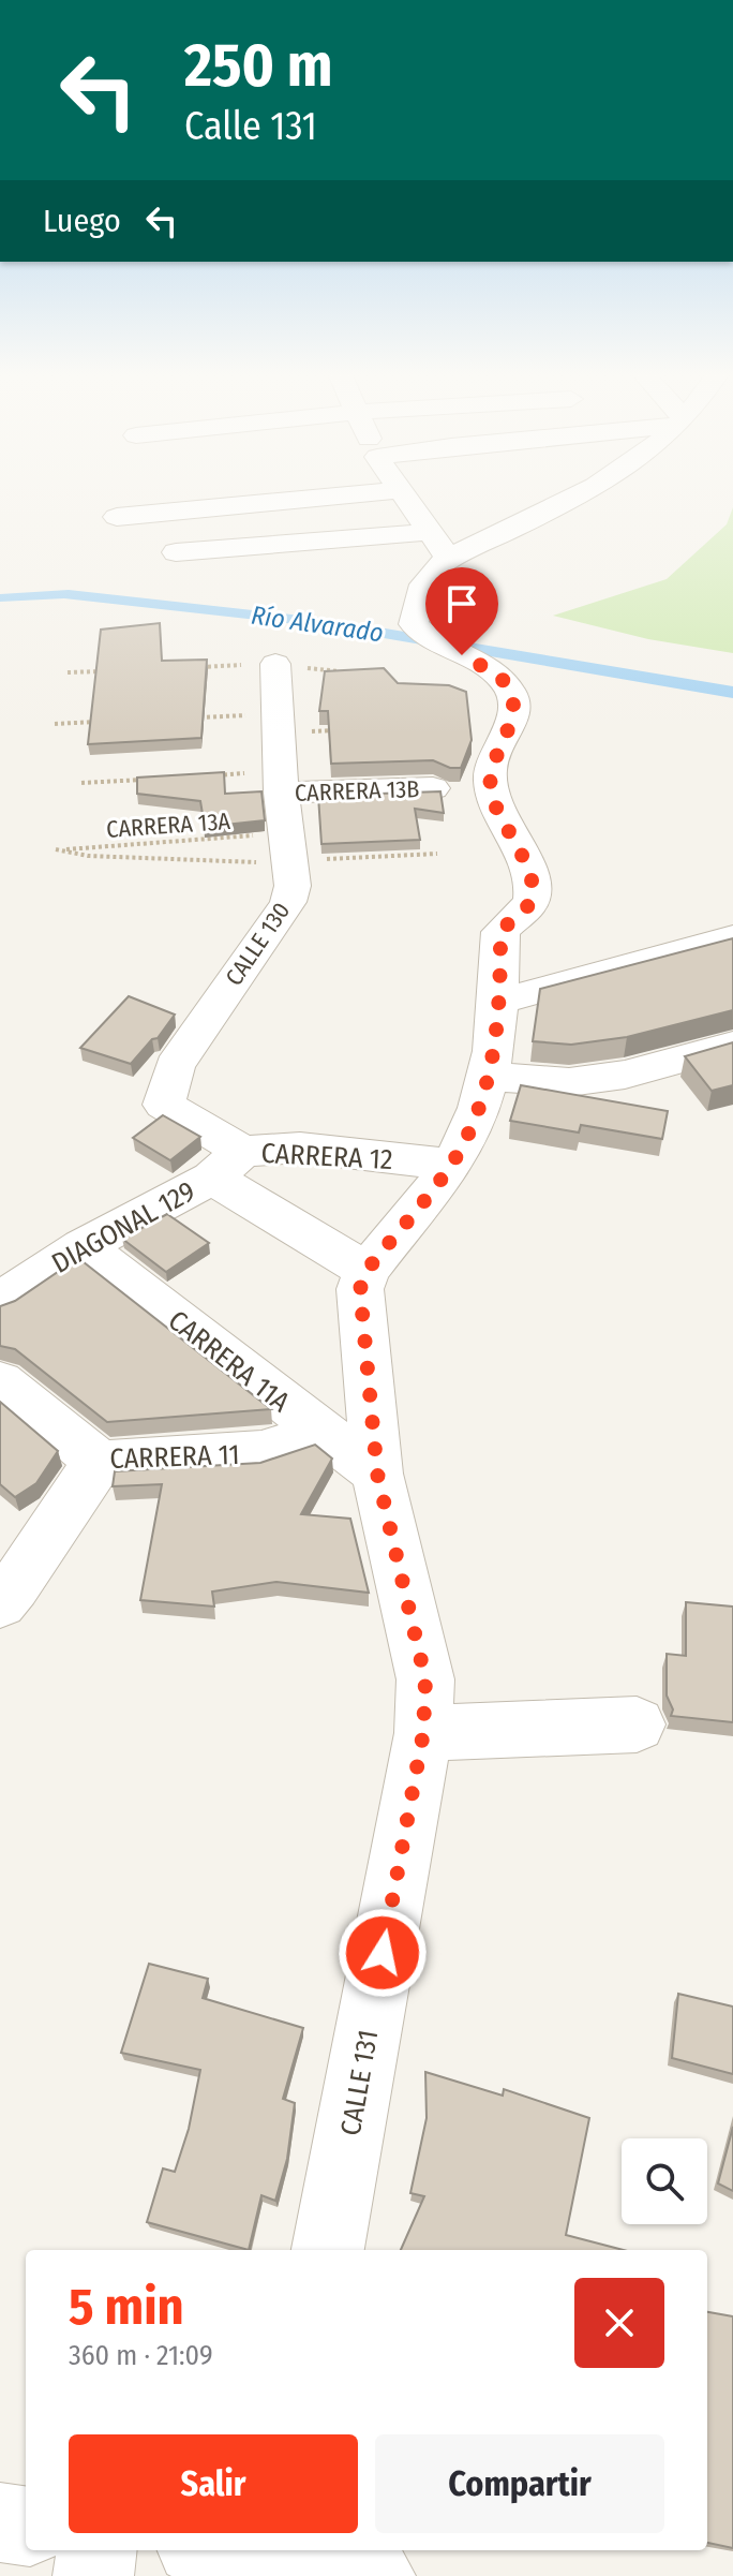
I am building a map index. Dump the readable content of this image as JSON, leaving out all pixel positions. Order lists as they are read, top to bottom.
{
  "streets": {
    "street": [
      "CARRERA 13B",
      "CALLE 130",
      "CARRERA 12",
      "DIAGONAL 129",
      "CARRERA 11A",
      "CARRERA 11",
      "CALLE 131"
    ],
    "path": ["CARRERA 13A"]
  },
  "crossings": [
    ["CARRERA 13B", "CALLE 130"],
    ["CARRERA 13A", "CALLE 130"],
    ["CALLE 130", "CARRERA 12"],
    ["CARRERA 12", "DIAGONAL 129"],
    ["DIAGONAL 129", "CARRERA 11A"],
    ["CARRERA 11A", "CARRERA 11"],
    ["CARRERA 11A", "CALLE 131"]
  ],
  "water": ["Río Alvarado"],
  "page": {
    "turn": ["250 m", "Calle 131"],
    "then": "Luego",
    "heading": ["5 min", "360 m · 21:09"],
    "buttons": ["Salir", "Compartir"]
  }
}
